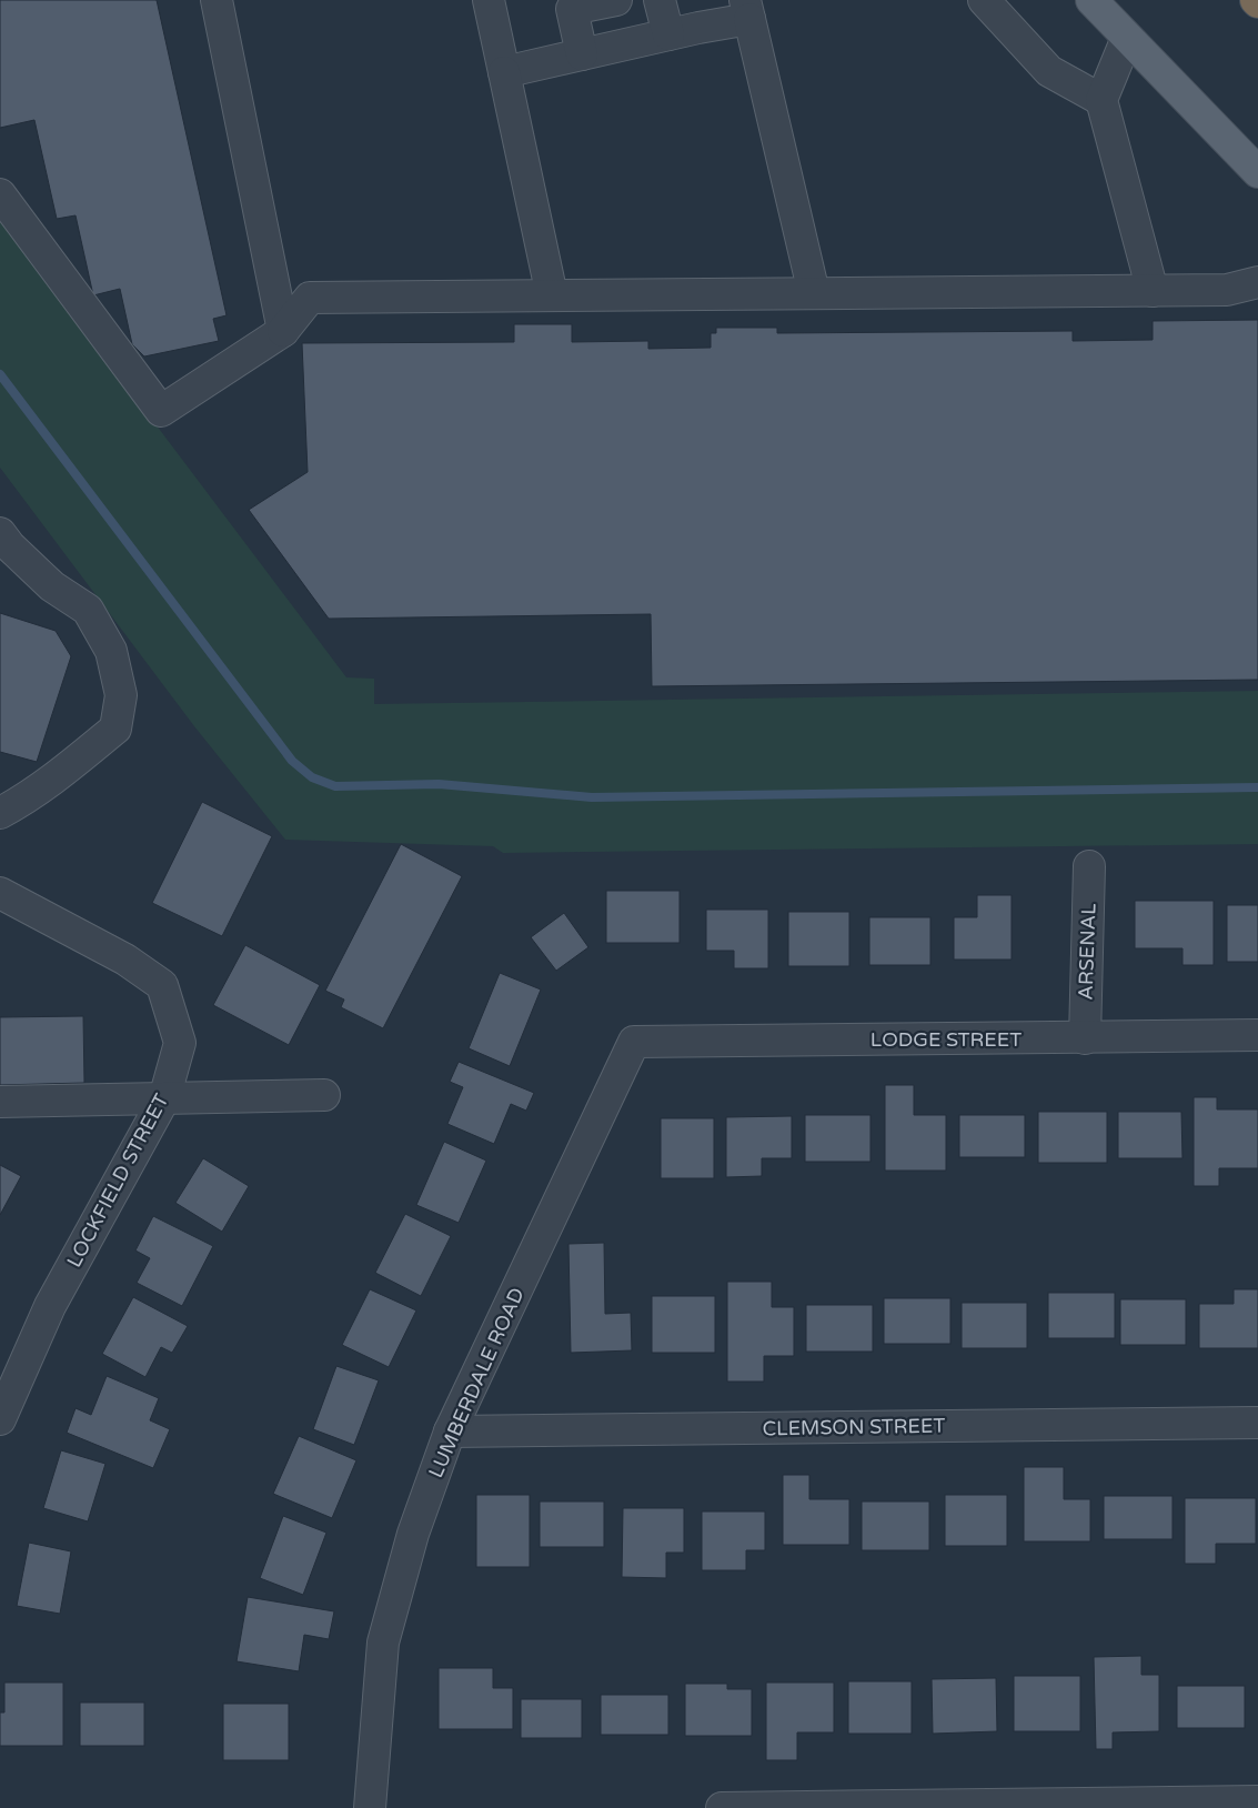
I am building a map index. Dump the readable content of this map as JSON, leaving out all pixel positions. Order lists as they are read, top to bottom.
{
  "streets": {
    "street": [
      "ARSENAL",
      "LODGE STREET",
      "LOCKFIELD STREET",
      "LUMBERDALE ROAD",
      "CLEMSON STREET"
    ]
  },
  "crossings": [
    ["ARSENAL", "LODGE STREET"],
    ["LODGE STREET", "LUMBERDALE ROAD"],
    ["LUMBERDALE ROAD", "CLEMSON STREET"]
  ]
}
